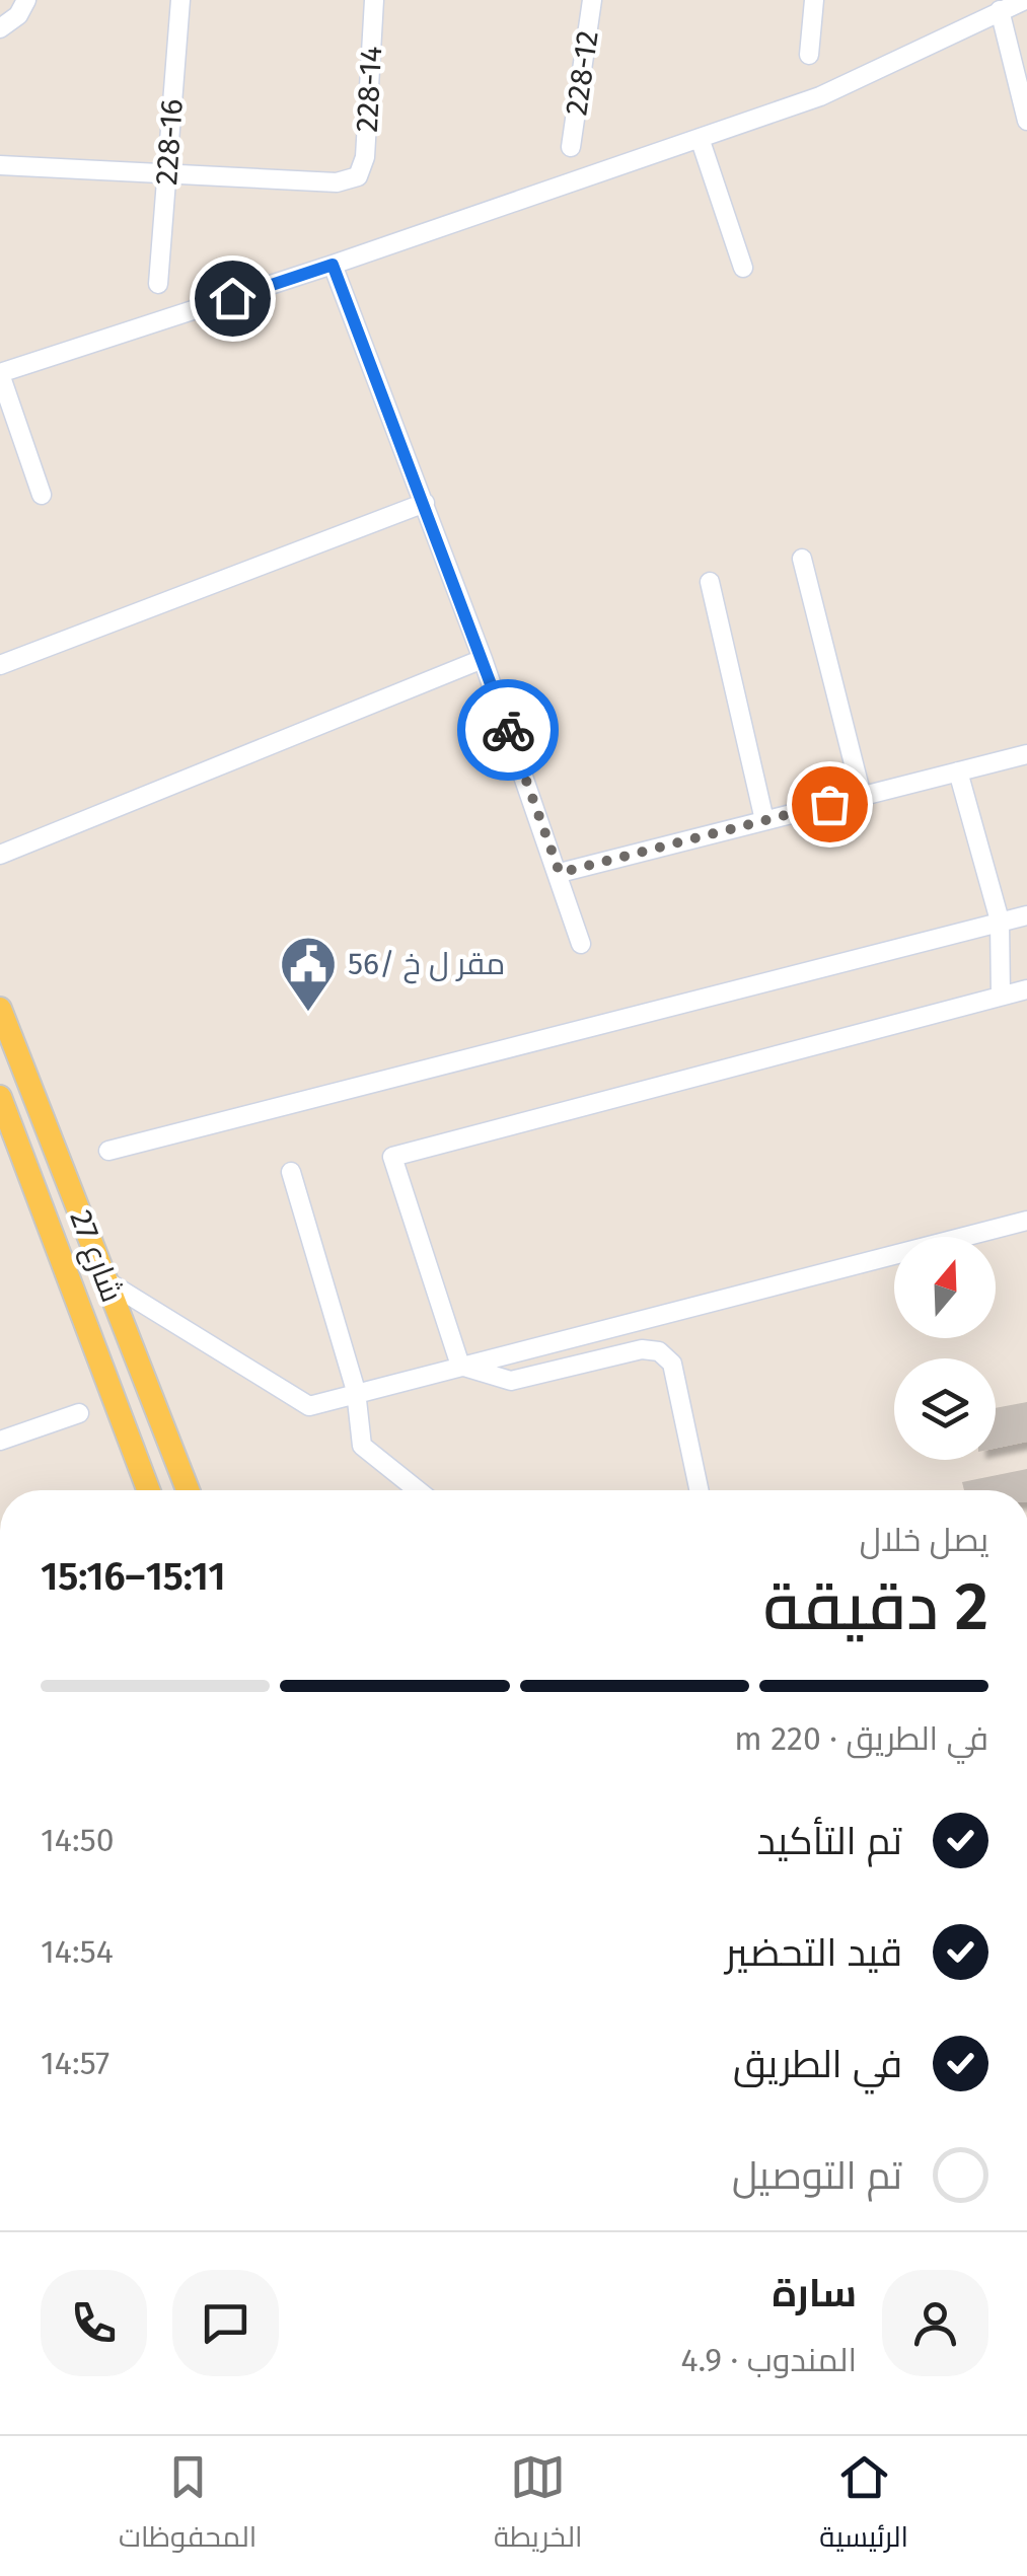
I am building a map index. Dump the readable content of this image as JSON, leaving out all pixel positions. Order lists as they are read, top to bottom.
{
  "streets": {
    "main road": ["شارع 27"],
    "street": ["228-12", "228-14", "228-16"]
  },
  "crossings": [
    ["228-14", "228-16"]
  ],
  "places": {
    "public building": ["مقر ل خ /56"]
  },
  "north": "top",
  "page": {
    "heading": ["2 دقيقة", "يصل خلال", "15:11–15:16"],
    "panel": ["سارة", "المندوب · 4.9"],
    "bar": "في الطريق · 220 m",
    "list": [
      ["تم التأكيد", "14:50"],
      ["قيد التحضير", "14:54"],
      ["في الطريق", "14:57"],
      "تم التوصيل"
    ],
    "tabs": ["الرئيسية", "الخريطة", "المحفوظات"]
  }
}
